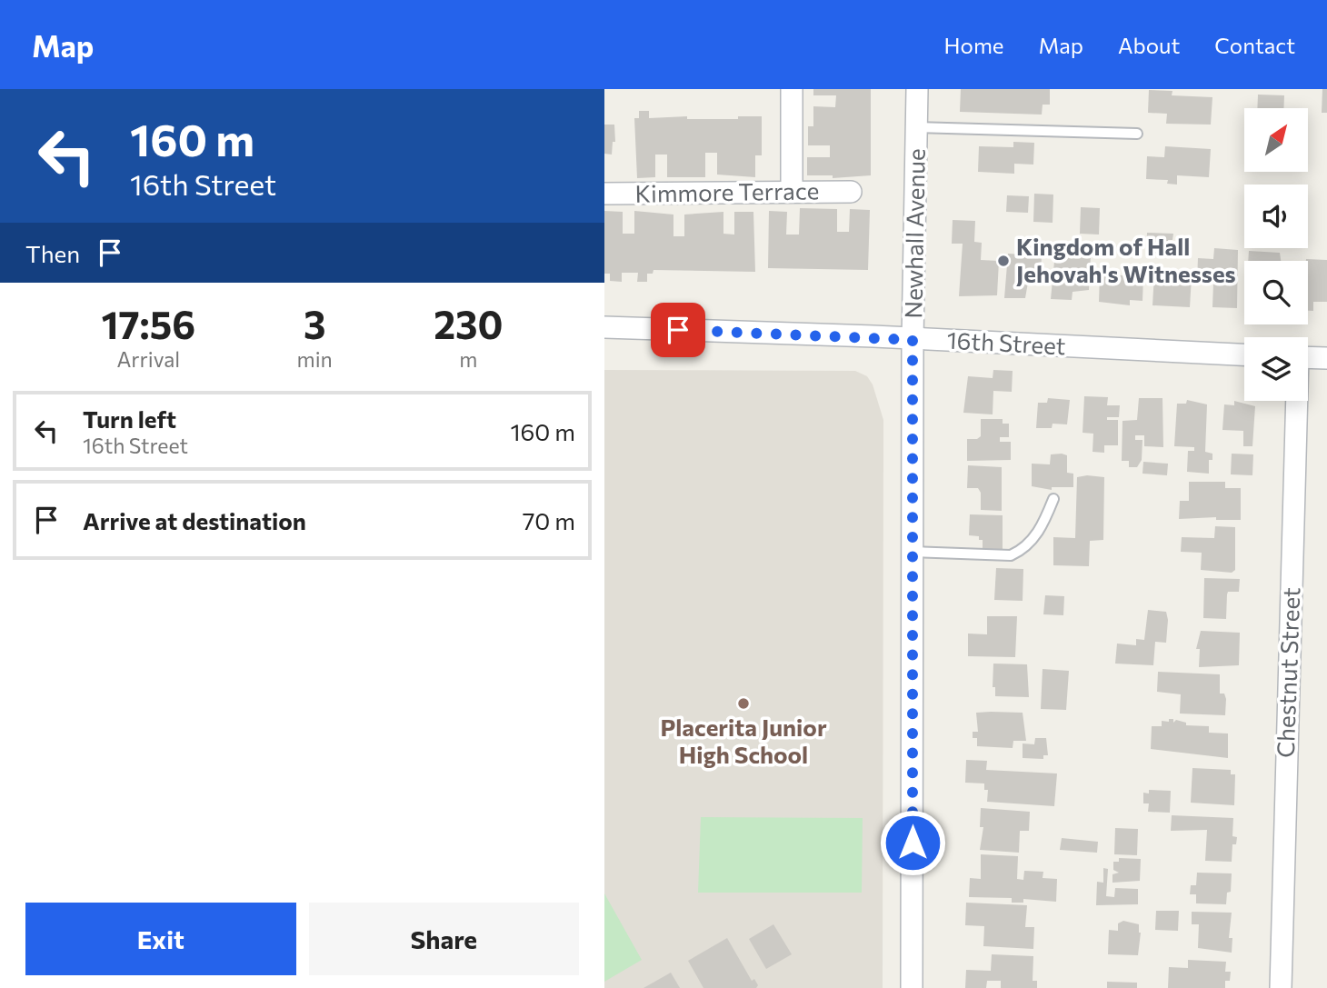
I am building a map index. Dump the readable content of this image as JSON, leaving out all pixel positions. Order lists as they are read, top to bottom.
{
  "streets": {
    "street": [
      "Kimmore Terrace",
      "Newhall Avenue",
      "16th Street",
      "Chestnut Street"
    ]
  },
  "crossings": [
    ["Newhall Avenue", "16th Street"]
  ],
  "places": ["Kingdom of Hall Jehovah's Witnesses", "Placerita Junior High School"],
  "north": "top right",
  "page": {
    "header": "Map",
    "nav": [
      "Home",
      "Map",
      "About",
      "Contact"
    ],
    "turn": ["160 m", "16th Street"],
    "then": "Then",
    "eta": [
      "17:56",
      "Arrival",
      "3",
      "min",
      "230",
      "m"
    ],
    "list": [
      {
        "name": "Turn left",
        "note": "16th Street",
        "value": "160 m"
      },
      {
        "name": "Arrive at destination",
        "value": "70 m"
      }
    ],
    "buttons": ["Exit", "Share"]
  }
}
